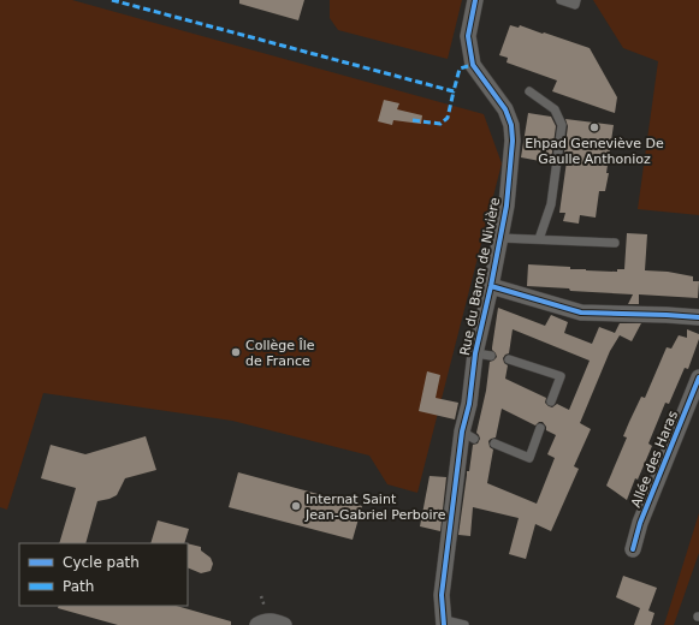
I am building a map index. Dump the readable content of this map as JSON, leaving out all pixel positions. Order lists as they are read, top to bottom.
{
  "streets": {
    "street": ["Rue du Baron de Nivière", "Allée des Haras"]
  },
  "places": ["Ehpad Geneviève De Gaulle Anthonioz", "Collège Île de France", "Internat Saint Jean-Gabriel Perboire"],
  "legend": ["Cycle path", "Path"]
}
